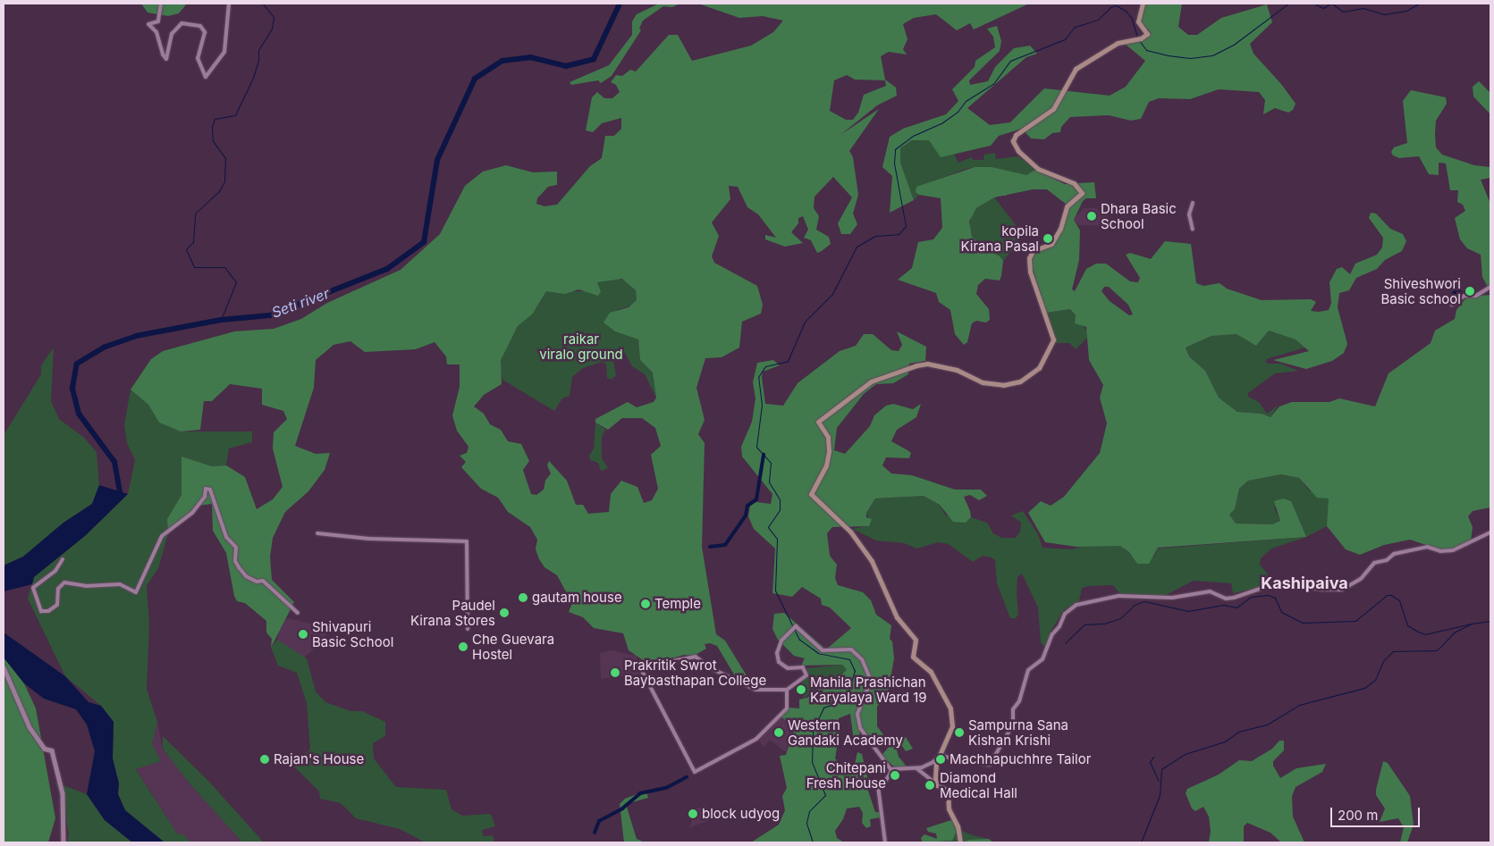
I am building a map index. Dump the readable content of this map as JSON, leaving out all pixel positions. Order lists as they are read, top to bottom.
{
  "districts": ["Kashipaiva"],
  "water": ["Seti river"],
  "parks": ["raikar viralo ground"],
  "places": [
    "Dhara Basic School",
    "kopila Kirana Pasal",
    "Shiveshwori Basic school",
    "gautam house",
    "Temple",
    "Paudel Kirana Stores",
    "Shivapuri Basic School",
    "Che Guevara Hostel",
    "Prakritik Swrot Baybasthapan College",
    "Mahila Prashichan Karyalaya Ward 19",
    "Western Gandaki Academy",
    "Sampurna Sana Kishan Krishi",
    "Rajan's House",
    "Machhapuchhre Tailor",
    "Chitepani Fresh House",
    "Diamond Medical Hall",
    "block udyog"
  ],
  "scale_bar": "200 m"
}
